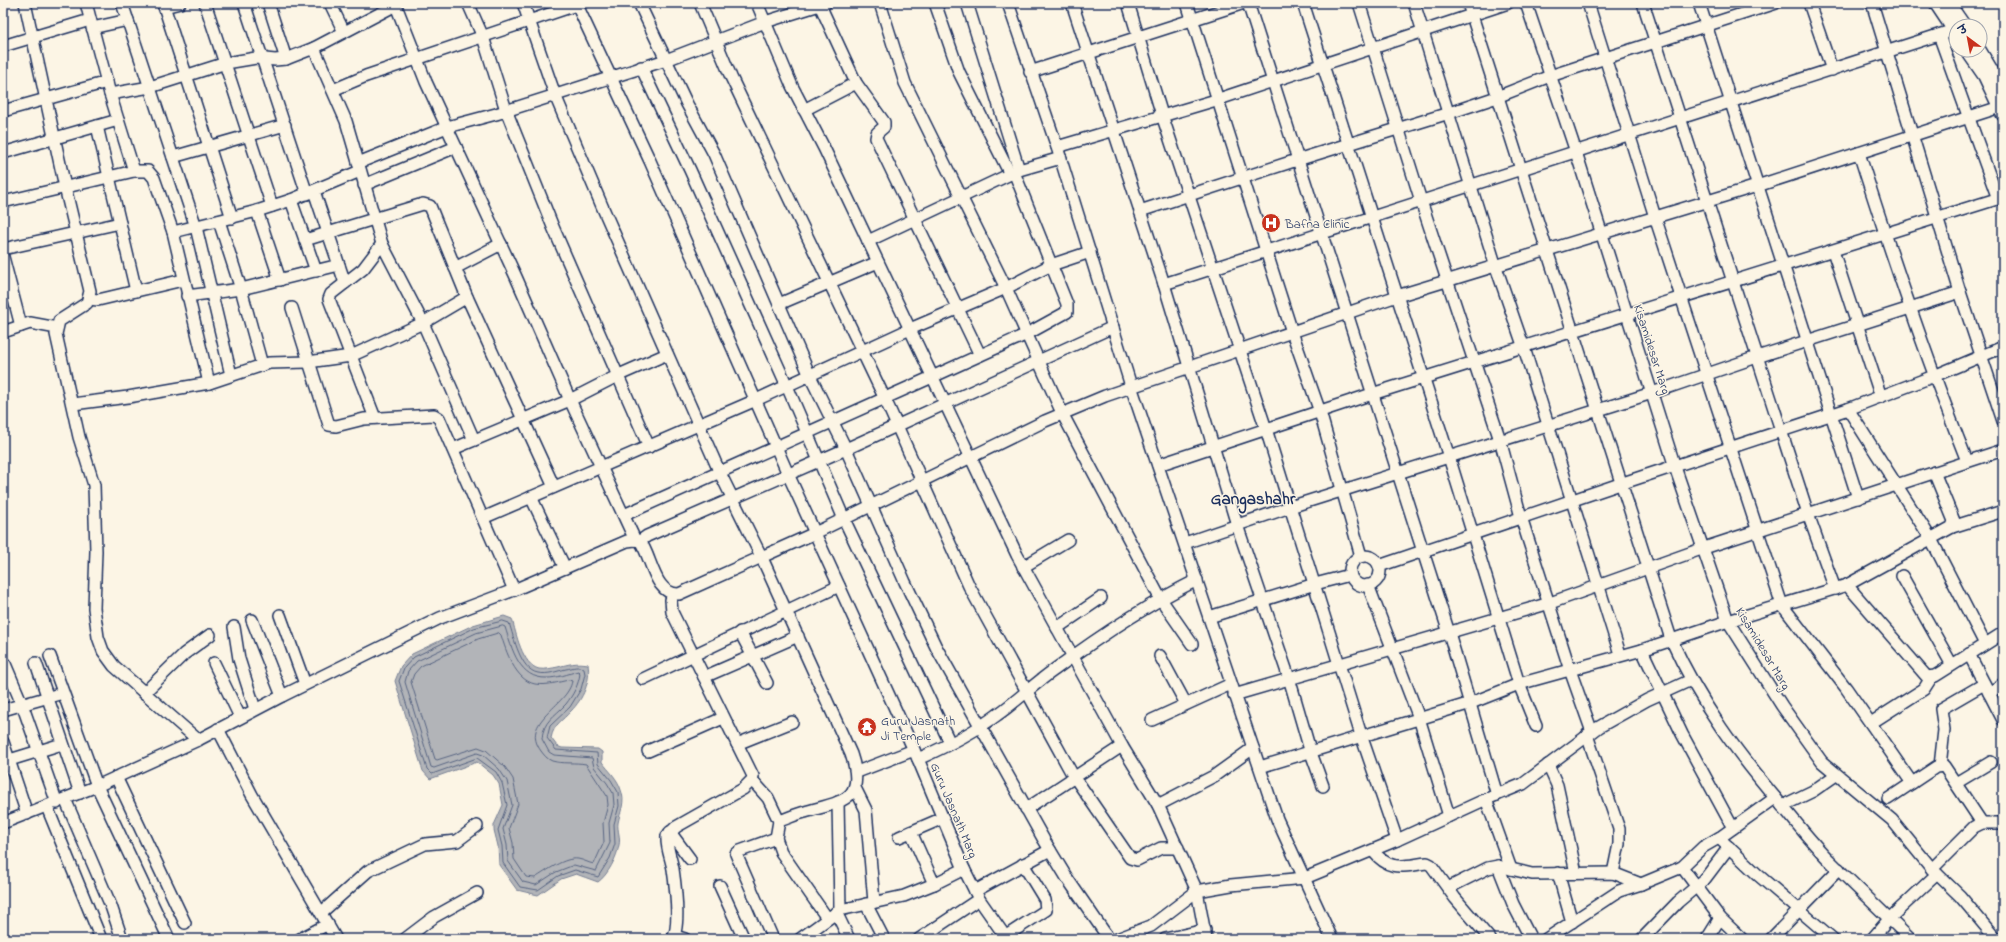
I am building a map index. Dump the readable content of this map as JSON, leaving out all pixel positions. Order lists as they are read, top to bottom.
{
  "streets": {
    "street": ["Kisamidesar Marg", "Guru Jasnath Marg"]
  },
  "districts": ["Gangashahr"],
  "places": {
    "hospital": ["Bafna Clinic"],
    "temple": ["Guru Jasnath Ji Temple"]
  },
  "north": "top left"
}
